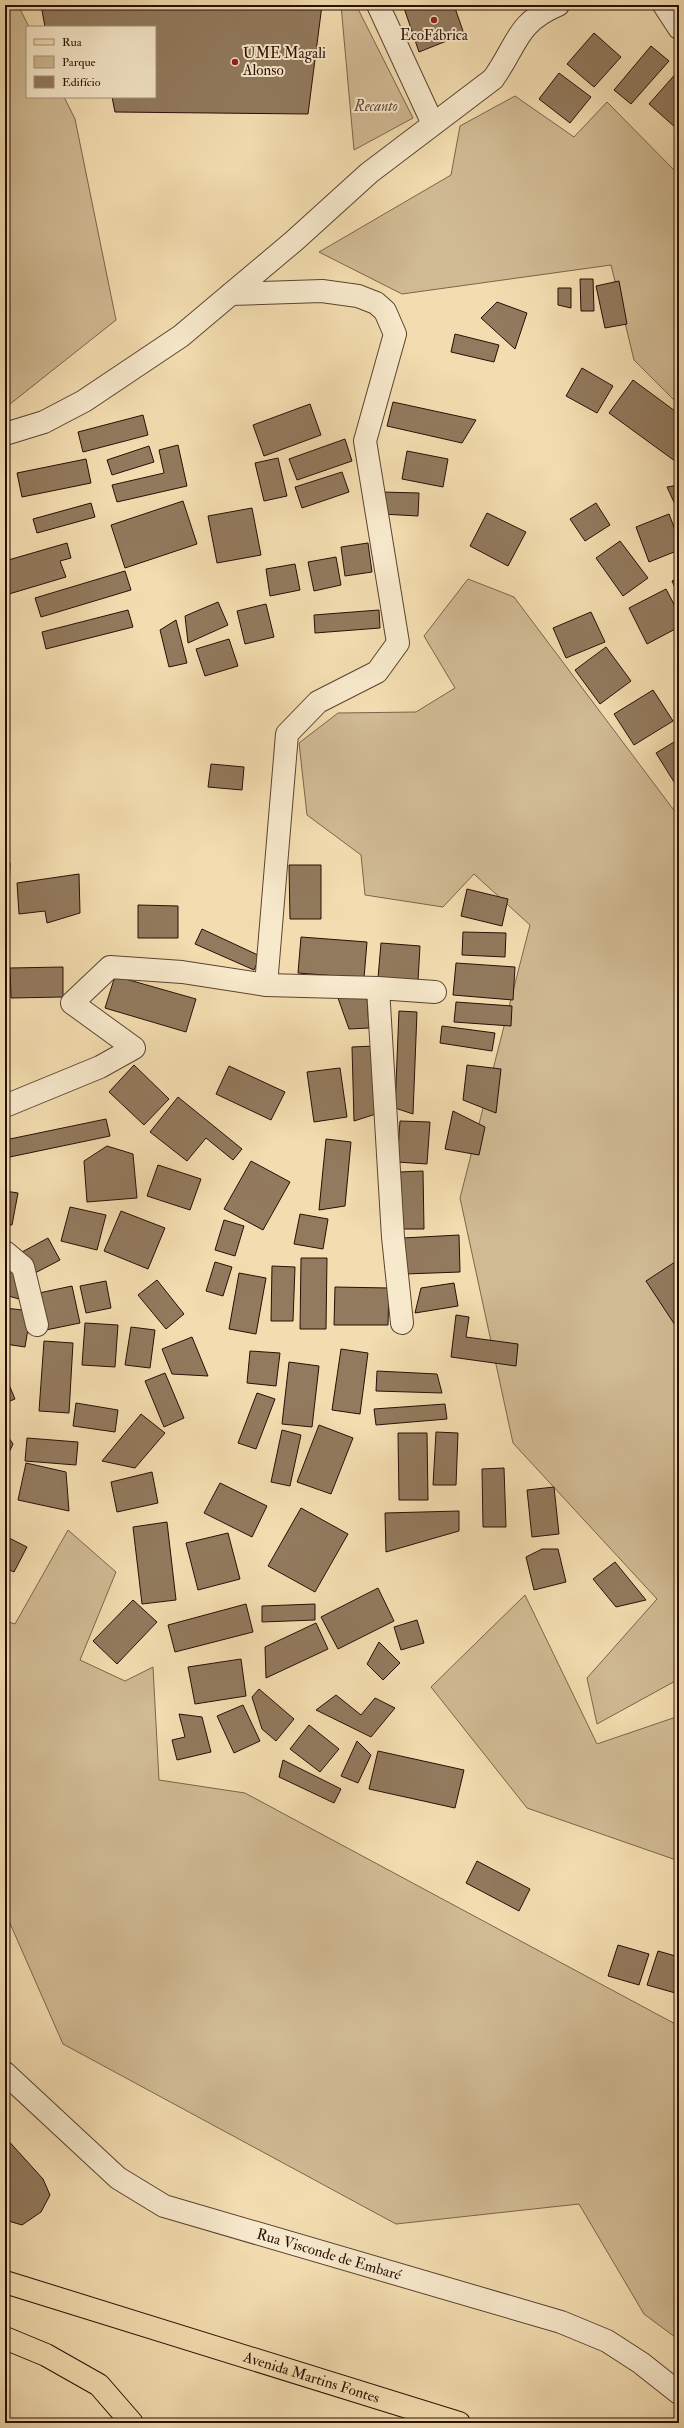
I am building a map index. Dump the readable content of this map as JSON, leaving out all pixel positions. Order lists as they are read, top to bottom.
{
  "streets": {
    "main road": ["Avenida Martins Fontes"],
    "street": ["Rua Visconde de Embaré"]
  },
  "parks": ["Recanto"],
  "places": ["EcoFábrica", "UME Magali Alonso"],
  "legend": ["Rua", "Parque", "Edifício"]
}
